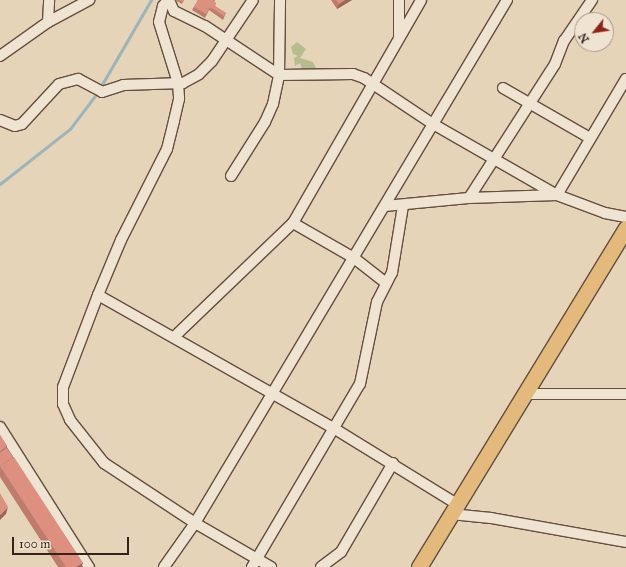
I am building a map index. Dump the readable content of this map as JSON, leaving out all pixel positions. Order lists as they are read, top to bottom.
{
  "scale_bar": "100 m",
  "north": "bottom left"
}
